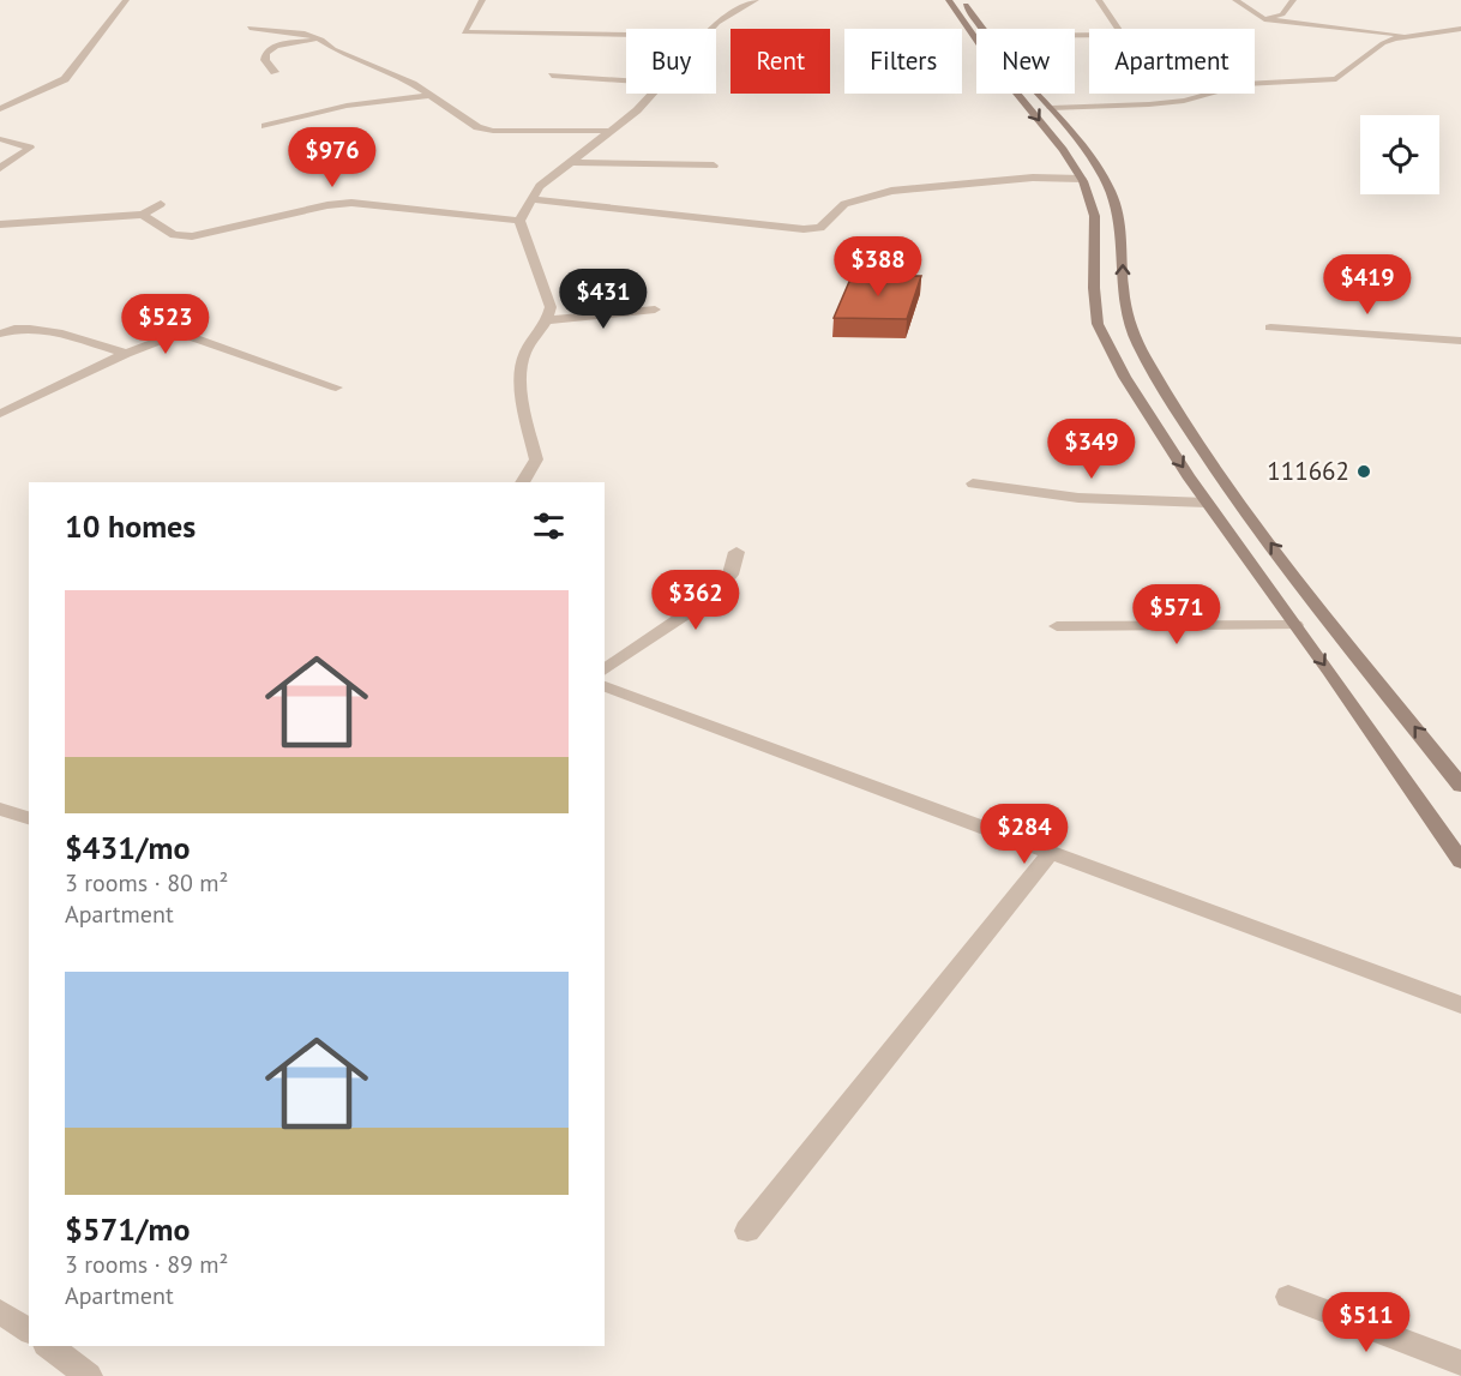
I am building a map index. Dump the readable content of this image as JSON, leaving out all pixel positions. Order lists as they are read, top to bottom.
{
  "places": ["111662"],
  "page": {
    "chip": [
      "Buy",
      "Rent",
      "Filters",
      "New",
      "Apartment"
    ],
    "price": [
      "$976",
      "$388",
      "$419",
      "$431",
      "$523",
      "$349",
      "$362",
      "$571",
      "$284",
      "$511"
    ],
    "heading": "10 homes",
    "list": [
      {
        "name": "$431/mo",
        "note": "3 rooms · 80 m² · Apartment"
      },
      {
        "name": "$571/mo",
        "note": "3 rooms · 89 m² · Apartment"
      }
    ]
  }
}
